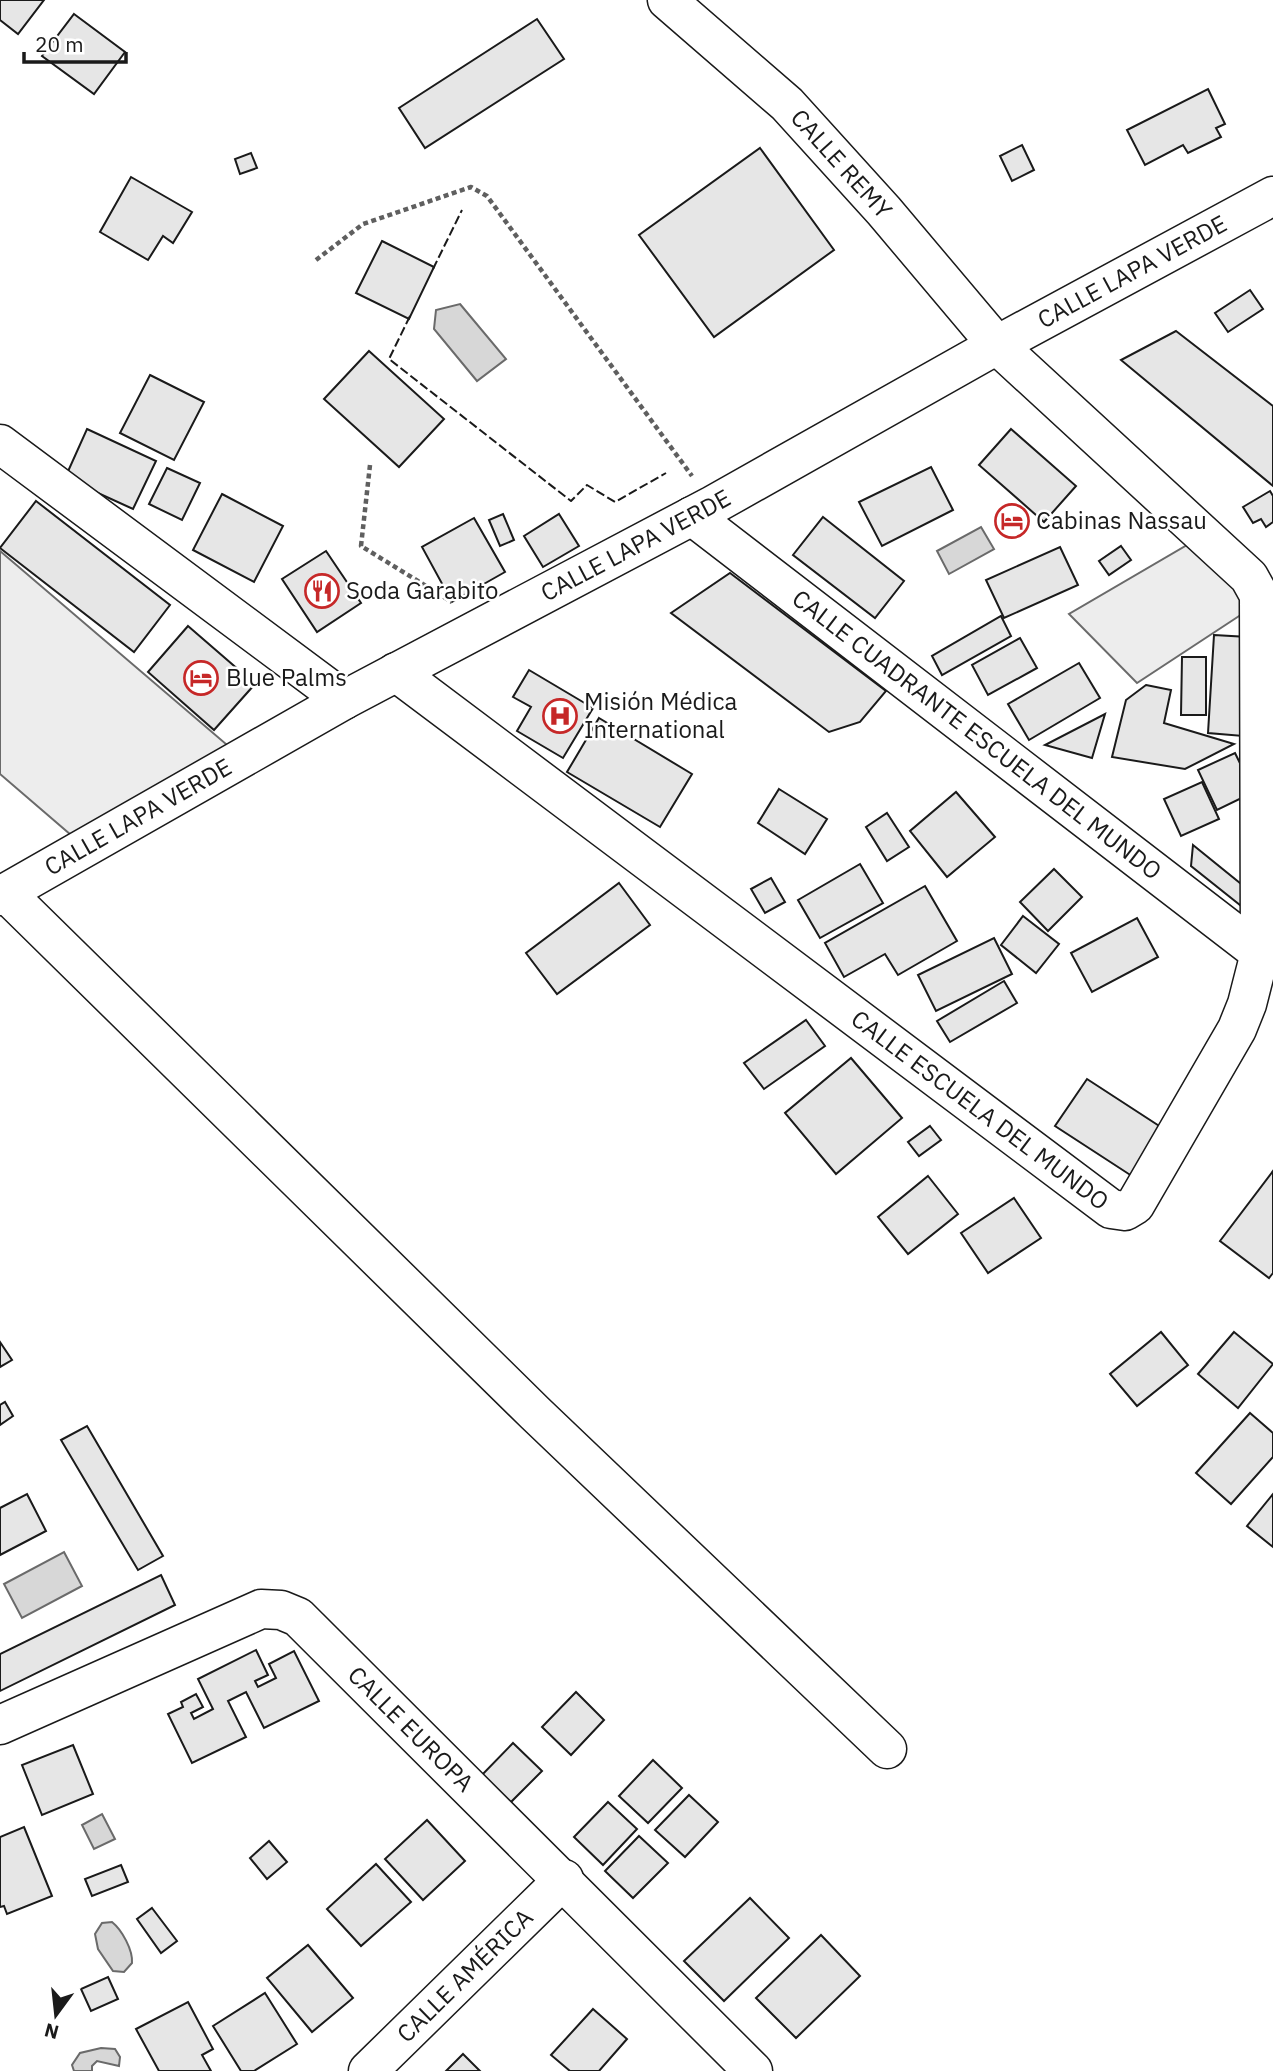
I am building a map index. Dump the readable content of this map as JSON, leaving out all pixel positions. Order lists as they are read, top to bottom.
{
  "streets": {
    "street": [
      "CALLE REMY",
      "CALLE LAPA VERDE",
      "CALLE CUADRANTE ESCUELA DEL MUNDO",
      "CALLE ESCUELA DEL MUNDO",
      "CALLE EUROPA",
      "CALLE AMÉRICA"
    ]
  },
  "crossings": [
    ["CALLE REMY", "CALLE LAPA VERDE"],
    ["CALLE REMY", "CALLE ESCUELA DEL MUNDO"],
    ["CALLE LAPA VERDE", "CALLE CUADRANTE ESCUELA DEL MUNDO"],
    ["CALLE LAPA VERDE", "CALLE ESCUELA DEL MUNDO"],
    ["CALLE CUADRANTE ESCUELA DEL MUNDO", "CALLE ESCUELA DEL MUNDO"],
    ["CALLE EUROPA", "CALLE AMÉRICA"]
  ],
  "places": {
    "hotel": ["Cabinas Nassau", "Blue Palms"],
    "restaurant": ["Soda Garabito"],
    "hospital": ["Misión Médica International"]
  },
  "scale_bar": "20 m",
  "north": "bottom"
}
